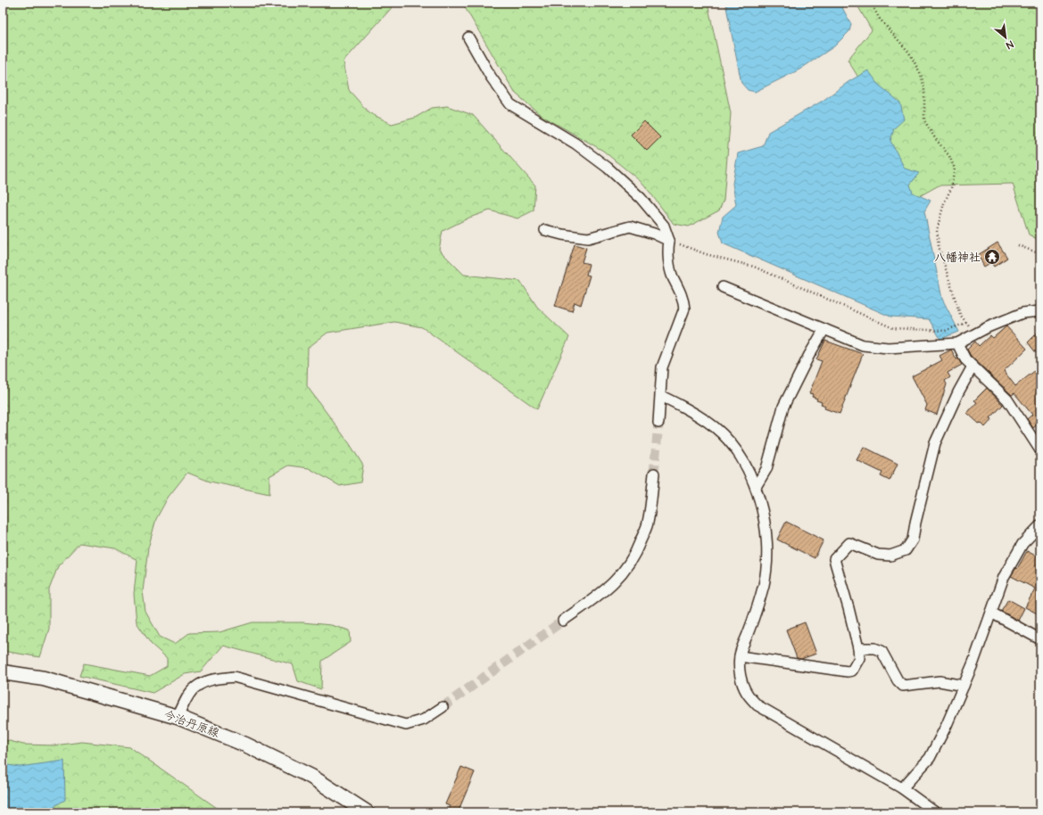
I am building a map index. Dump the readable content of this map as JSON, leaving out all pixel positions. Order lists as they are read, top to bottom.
{
  "streets": {
    "main road": ["今治丹原線"]
  },
  "places": {
    "temple": ["八幡神社"]
  },
  "north": "bottom right"
}
